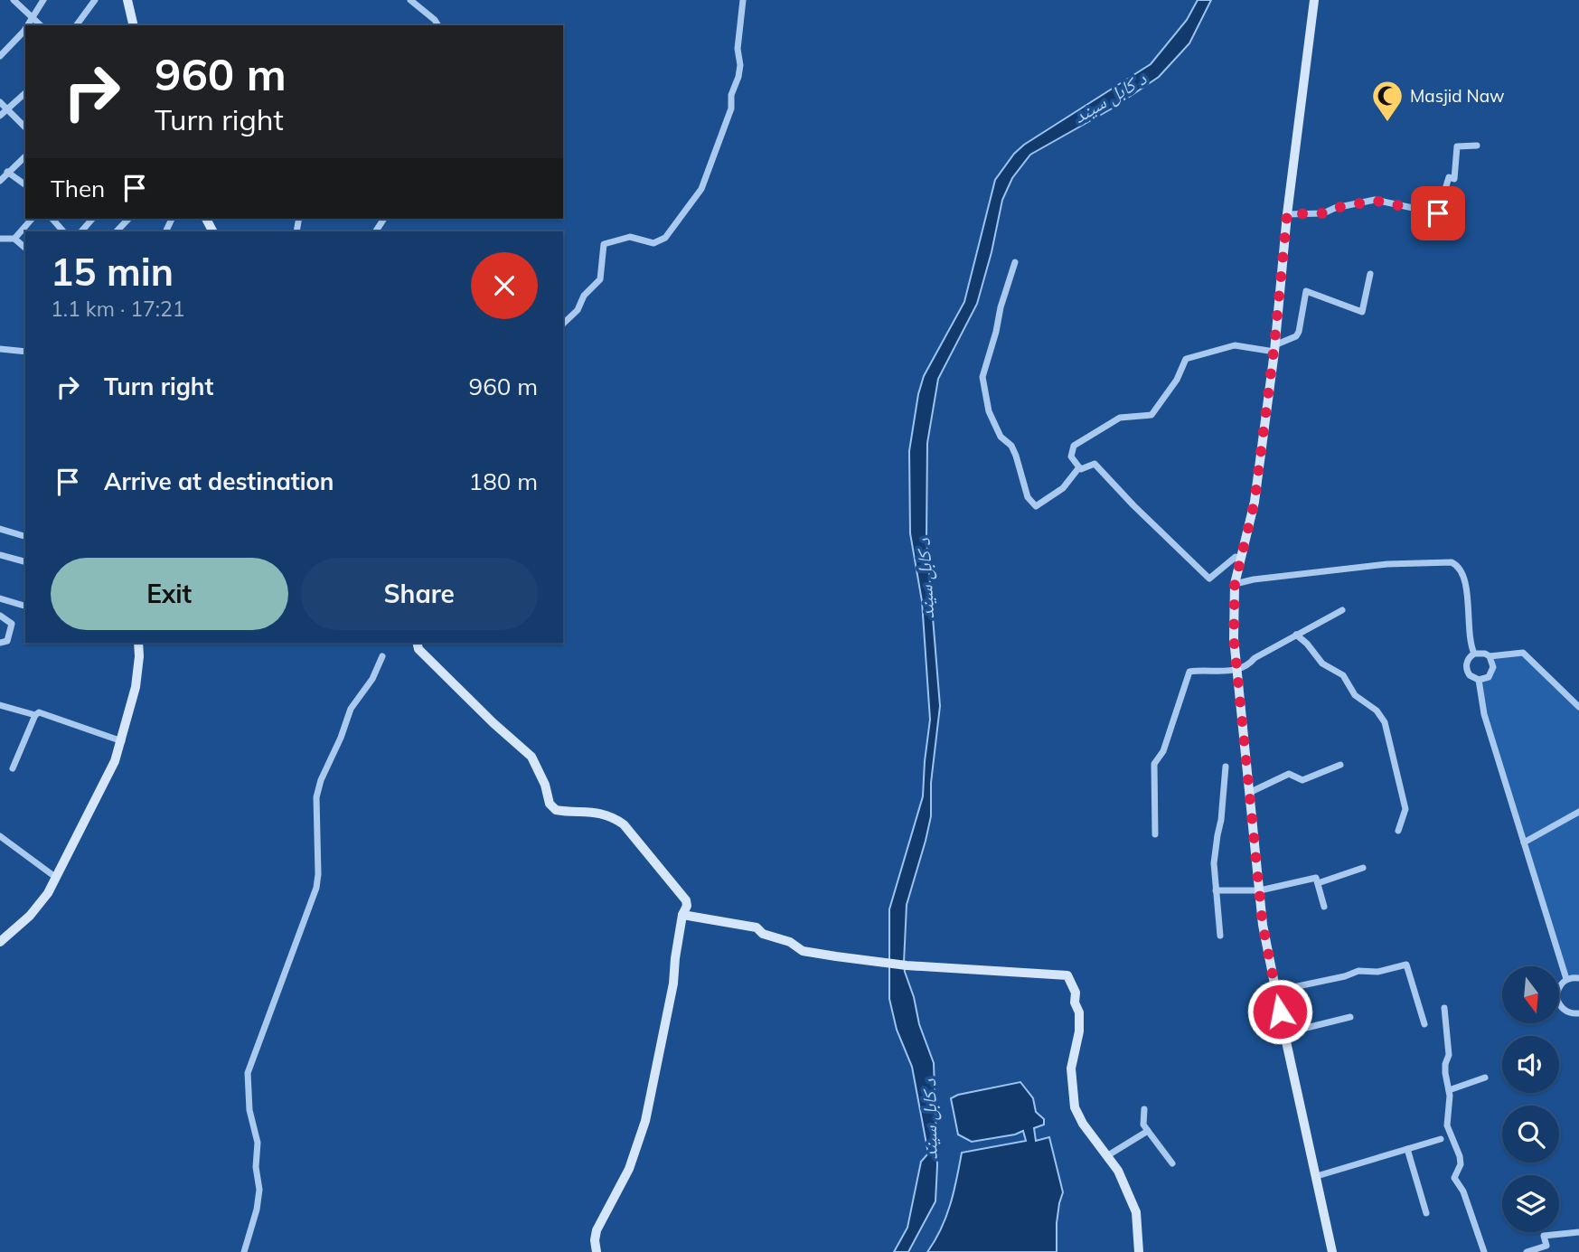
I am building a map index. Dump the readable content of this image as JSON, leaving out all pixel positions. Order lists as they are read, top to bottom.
{
  "water": ["د کابل سيند"],
  "places": {
    "mosque": ["Masjid Naw"]
  },
  "north": "bottom",
  "page": {
    "turn": ["960 m", "Turn right"],
    "then": "Then",
    "heading": ["15 min", "1.1 km · 17:21"],
    "list": [
      {
        "name": "Turn right",
        "value": "960 m"
      },
      {
        "name": "Arrive at destination",
        "value": "180 m"
      }
    ],
    "buttons": ["Exit", "Share"]
  }
}
